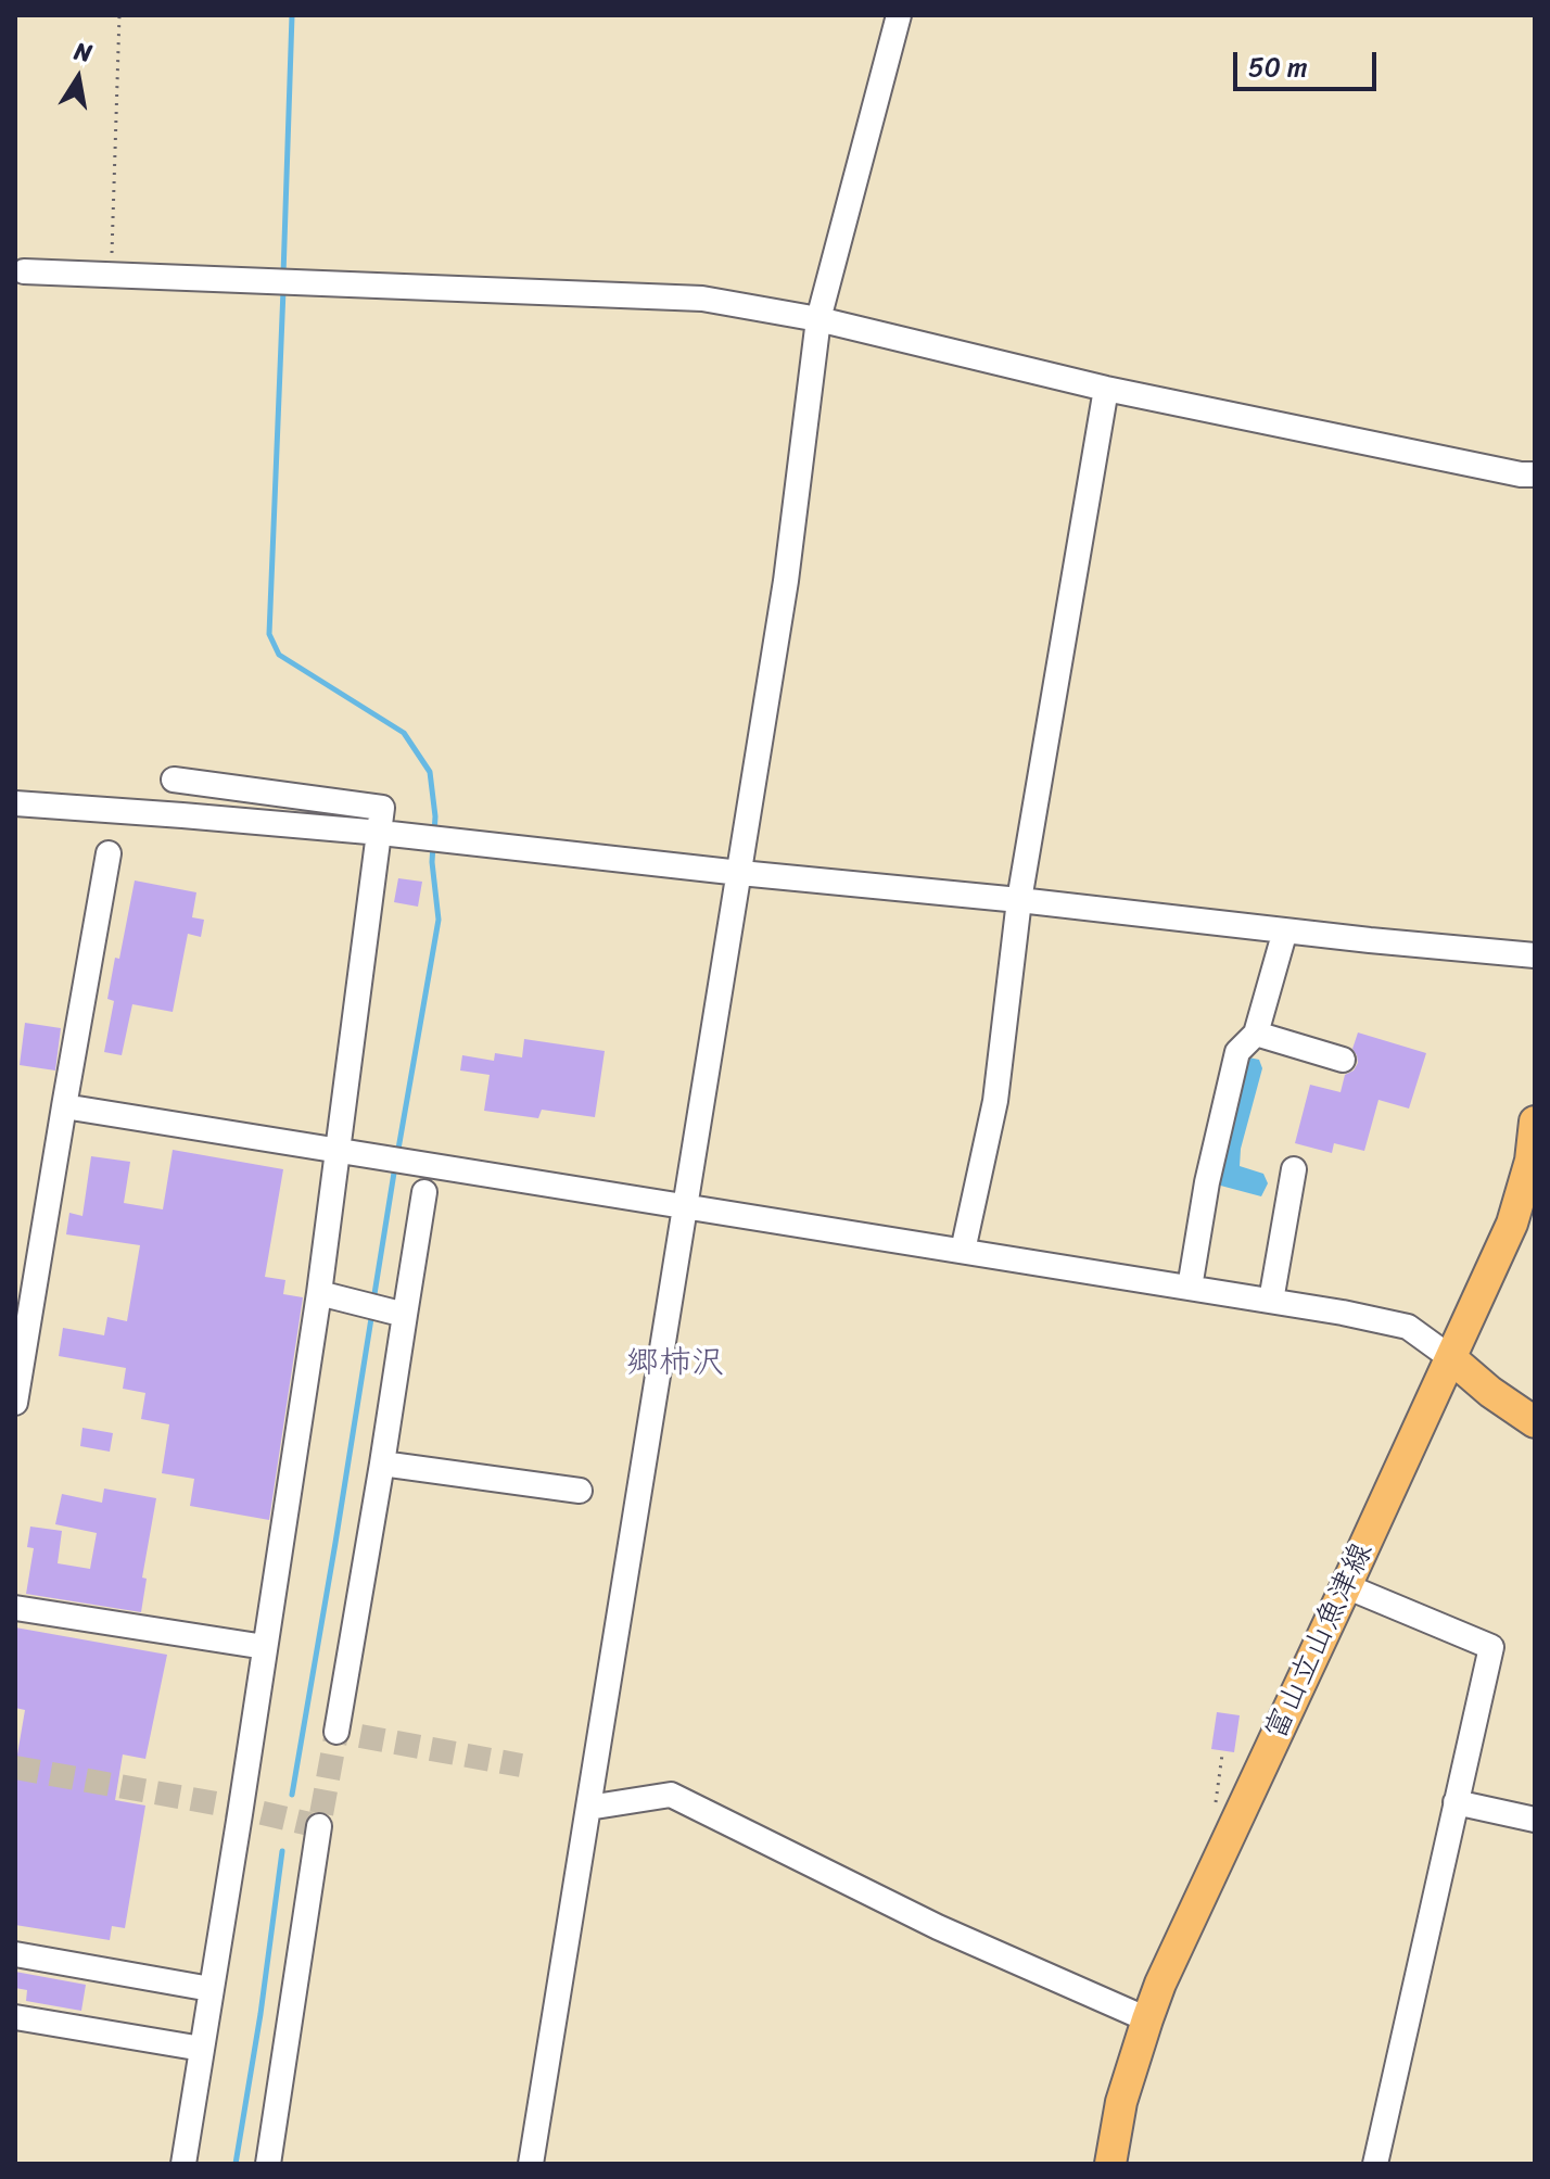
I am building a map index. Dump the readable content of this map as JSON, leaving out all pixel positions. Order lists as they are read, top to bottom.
{
  "streets": {
    "main road": ["富山立山魚津線"]
  },
  "districts": ["郷柿沢"],
  "scale_bar": "50 m",
  "north": "top"
}
